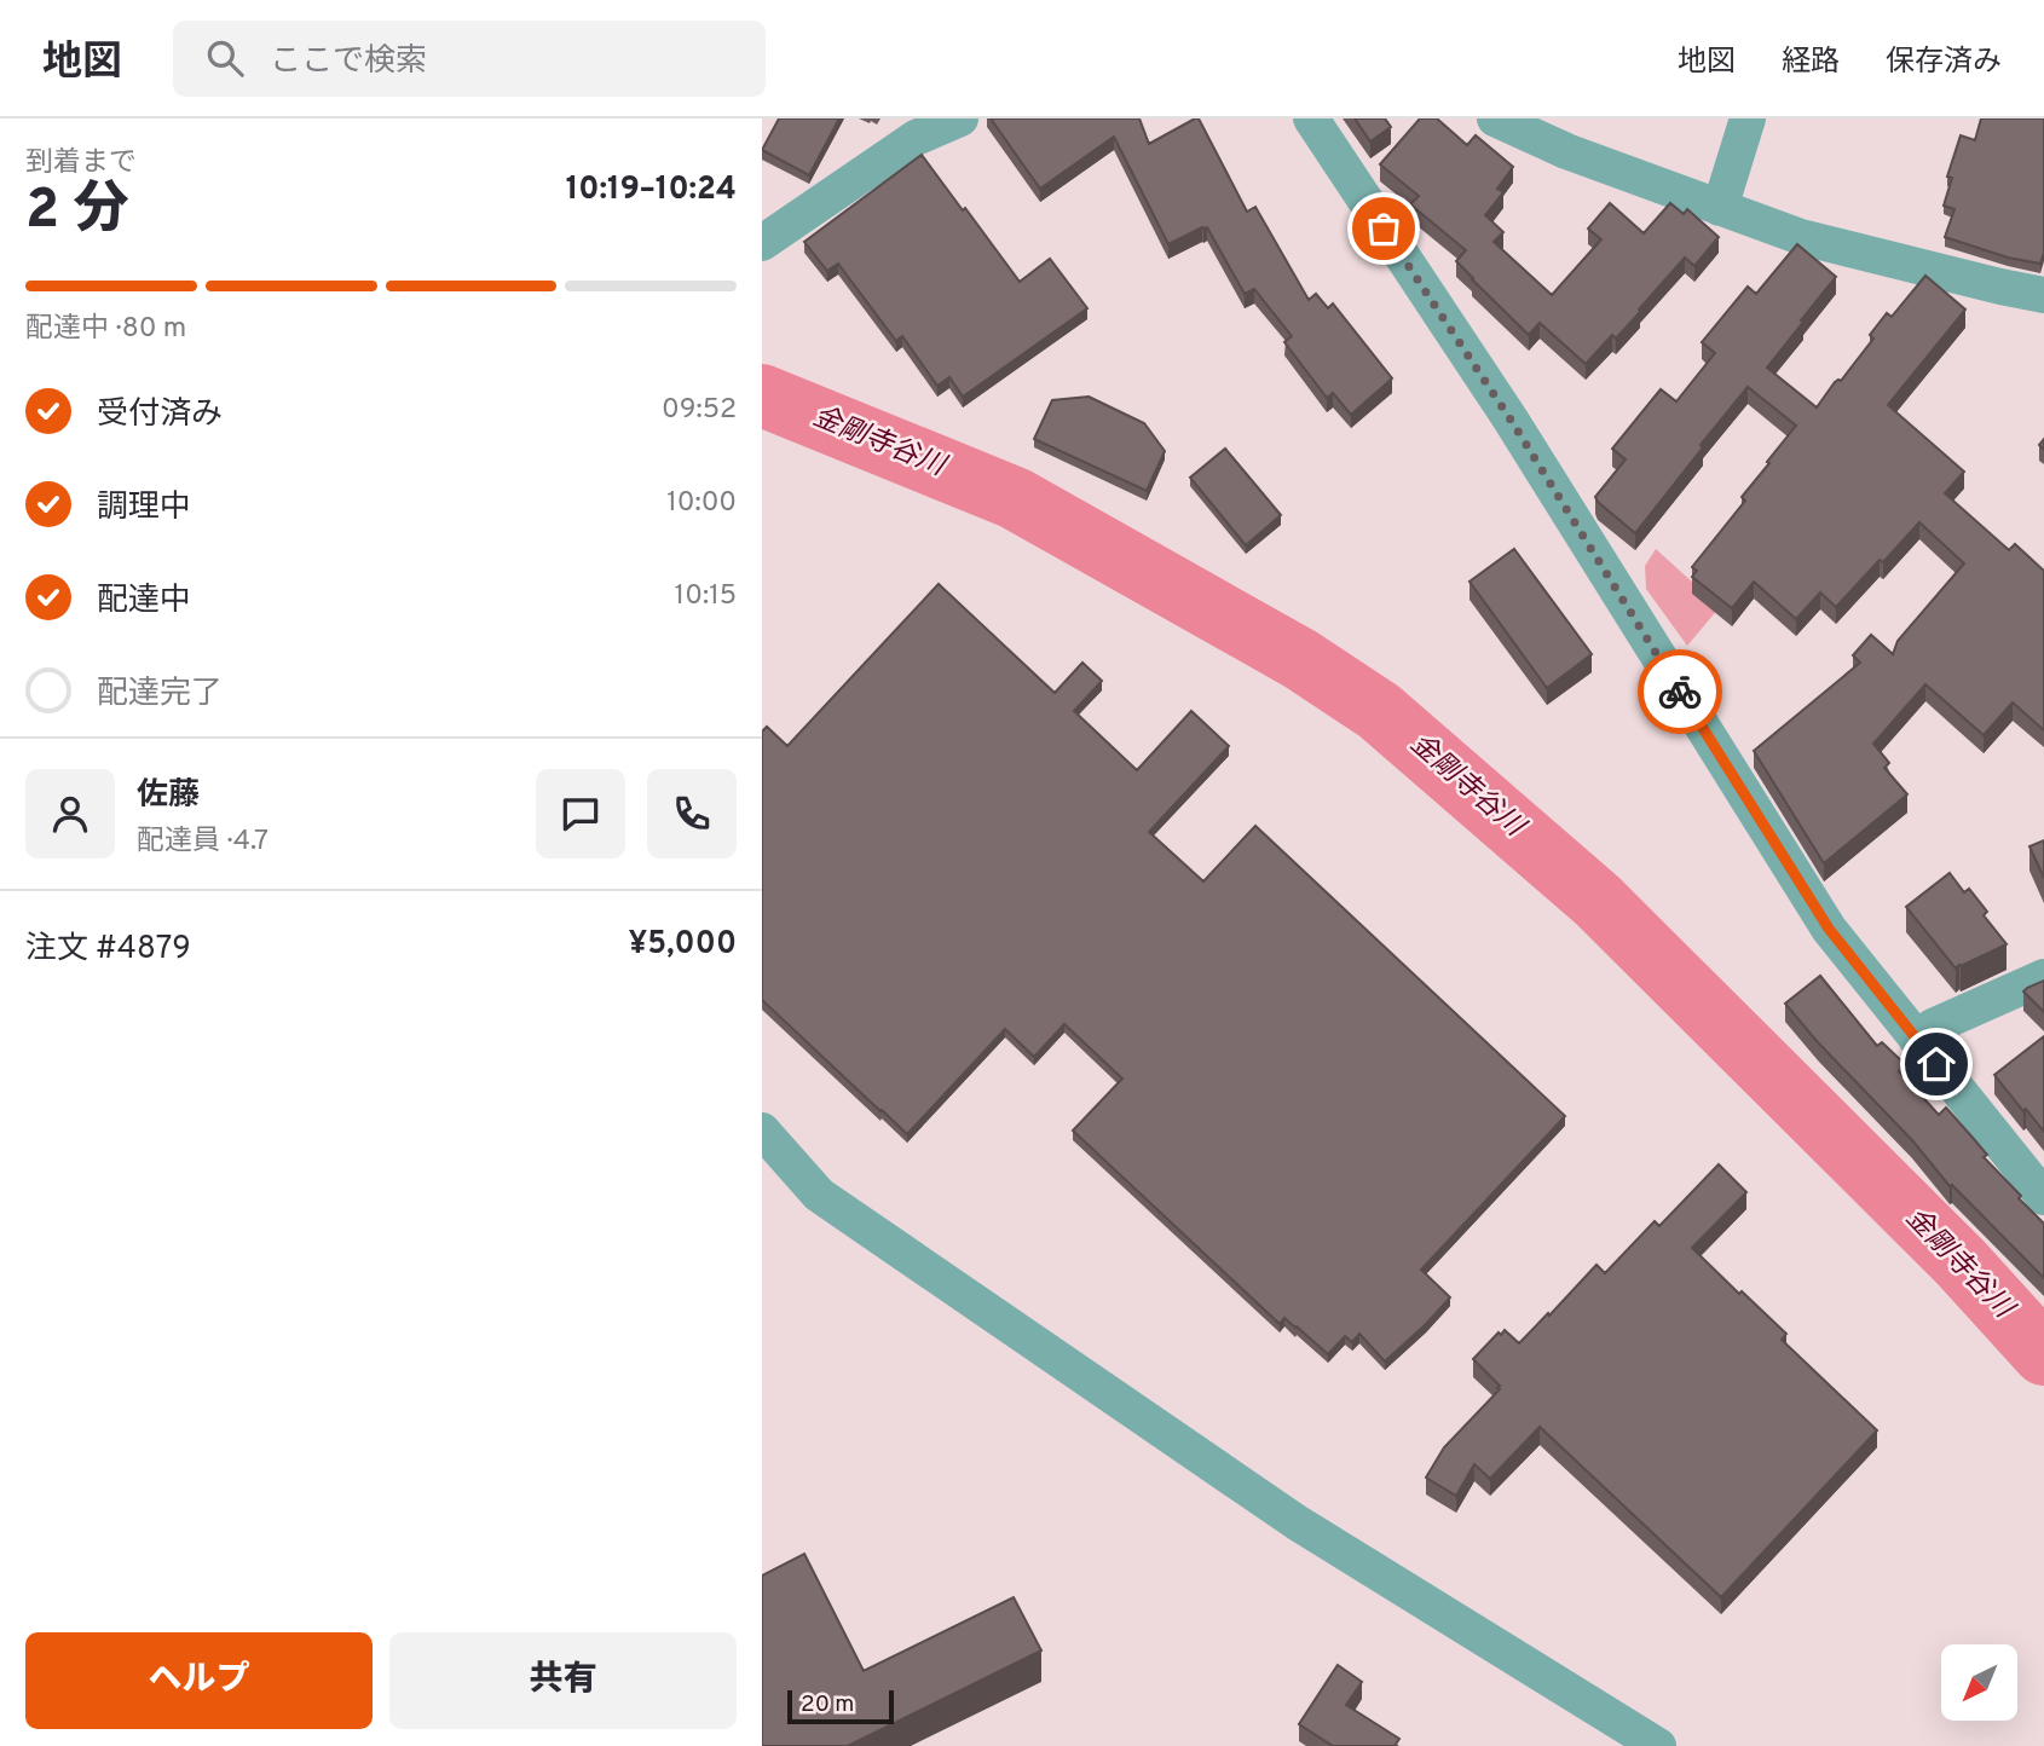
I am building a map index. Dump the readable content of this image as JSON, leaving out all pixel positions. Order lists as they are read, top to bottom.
{
  "water": ["金剛寺谷川"],
  "scale_bar": "20 m",
  "north": "bottom left",
  "page": {
    "header": "地図",
    "search": "ここで検索",
    "nav": ["地図", "経路", "保存済み"],
    "heading": ["2 分", "到着まで", "10:19–10:24"],
    "panel": [
      "佐藤",
      "配達員 · 4.7",
      "注文 #4879",
      "¥5,000"
    ],
    "bar": "配達中 · 80 m",
    "list": [
      ["受付済み", "09:52"],
      ["調理中", "10:00"],
      ["配達中", "10:15"],
      "配達完了"
    ],
    "buttons": ["ヘルプ", "共有"],
    "scale": "20 m"
  }
}
